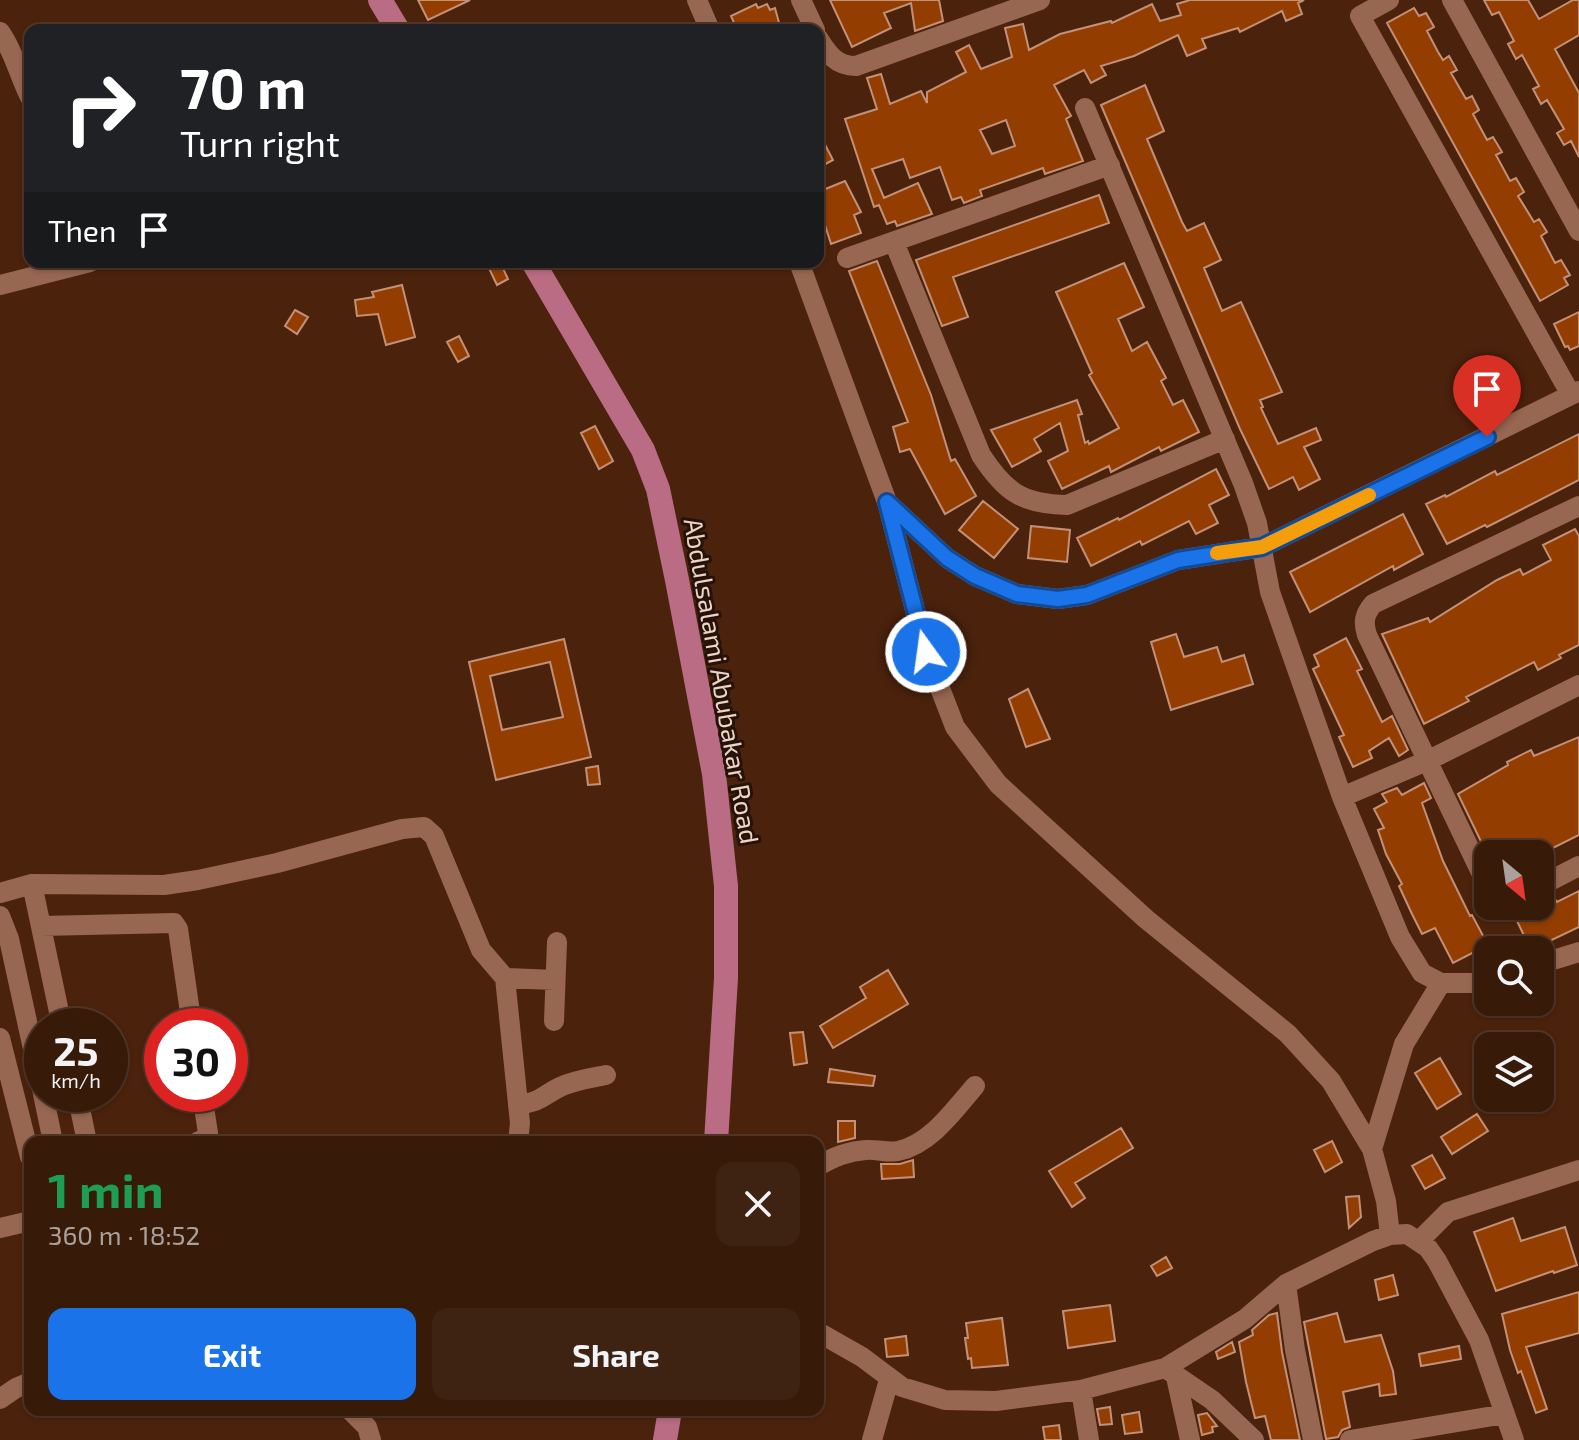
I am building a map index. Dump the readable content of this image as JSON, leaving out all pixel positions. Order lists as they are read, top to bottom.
{
  "streets": {
    "main road": ["Abdulsalami Abubakar Road"]
  },
  "north": "bottom right",
  "page": {
    "turn": ["70 m", "Turn right"],
    "then": "Then",
    "speed": "25 km/h",
    "limit": "30",
    "heading": ["1 min", "360 m · 18:52"],
    "buttons": ["Exit", "Share"]
  }
}
